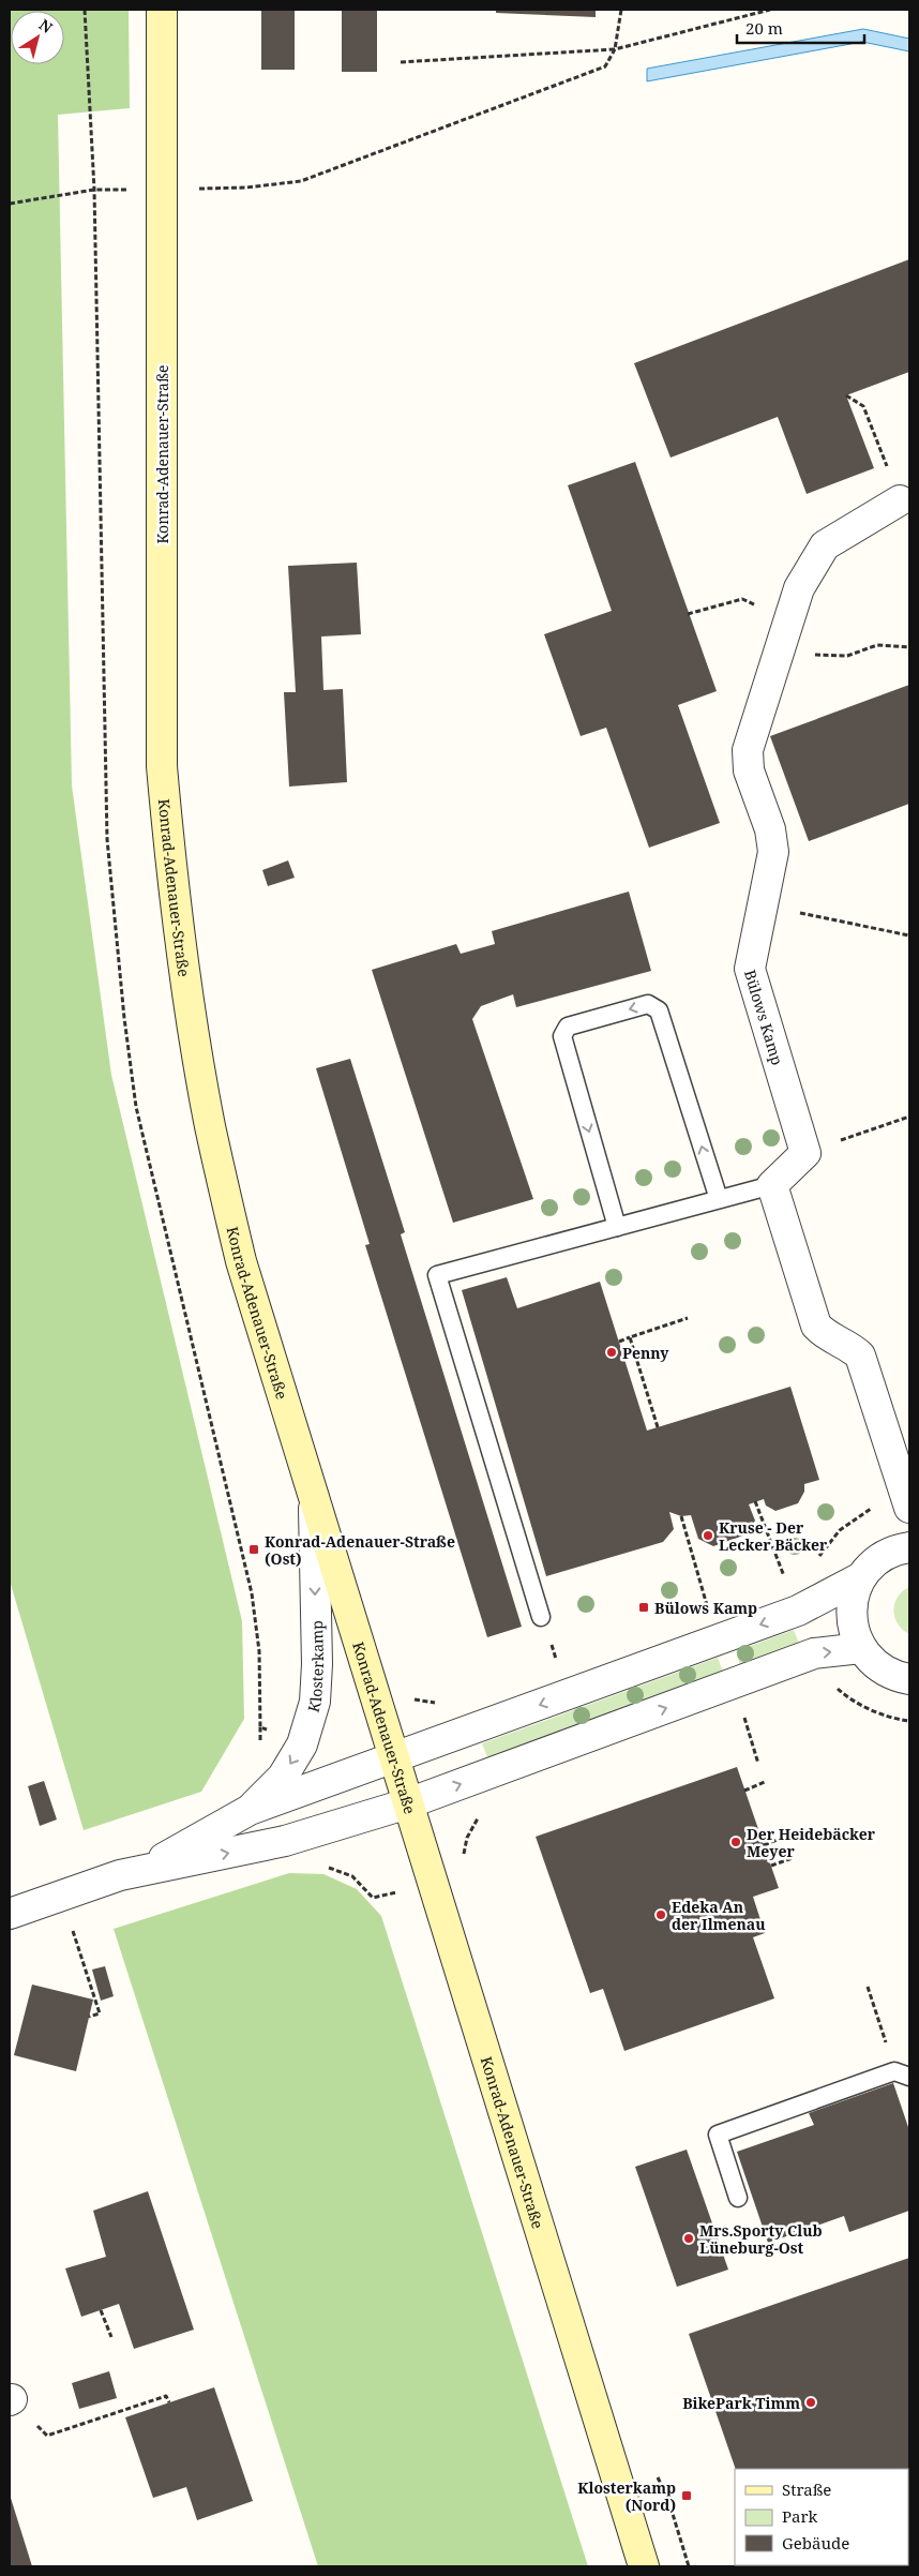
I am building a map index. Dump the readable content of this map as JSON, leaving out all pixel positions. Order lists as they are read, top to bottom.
{
  "streets": {
    "main road": ["Konrad-Adenauer-Straße"],
    "street": ["Bülows Kamp", "Klosterkamp"]
  },
  "crossings": [
    ["Konrad-Adenauer-Straße", "Klosterkamp"]
  ],
  "places": {
    "other": [
      "Penny",
      "Kruse - Der Lecker Bäcker",
      "Der Heidebäcker Meyer",
      "Edeka An der Ilmenau",
      "Mrs.Sporty Club Lüneburg-Ost",
      "BikePark Timm"
    ],
    "transit": ["Konrad-Adenauer-Straße (Ost)", "Bülows Kamp", "Klosterkamp (Nord)"]
  },
  "legend": ["Straße", "Park", "Gebäude"],
  "scale_bar": "20 m",
  "north": "top right"
}
